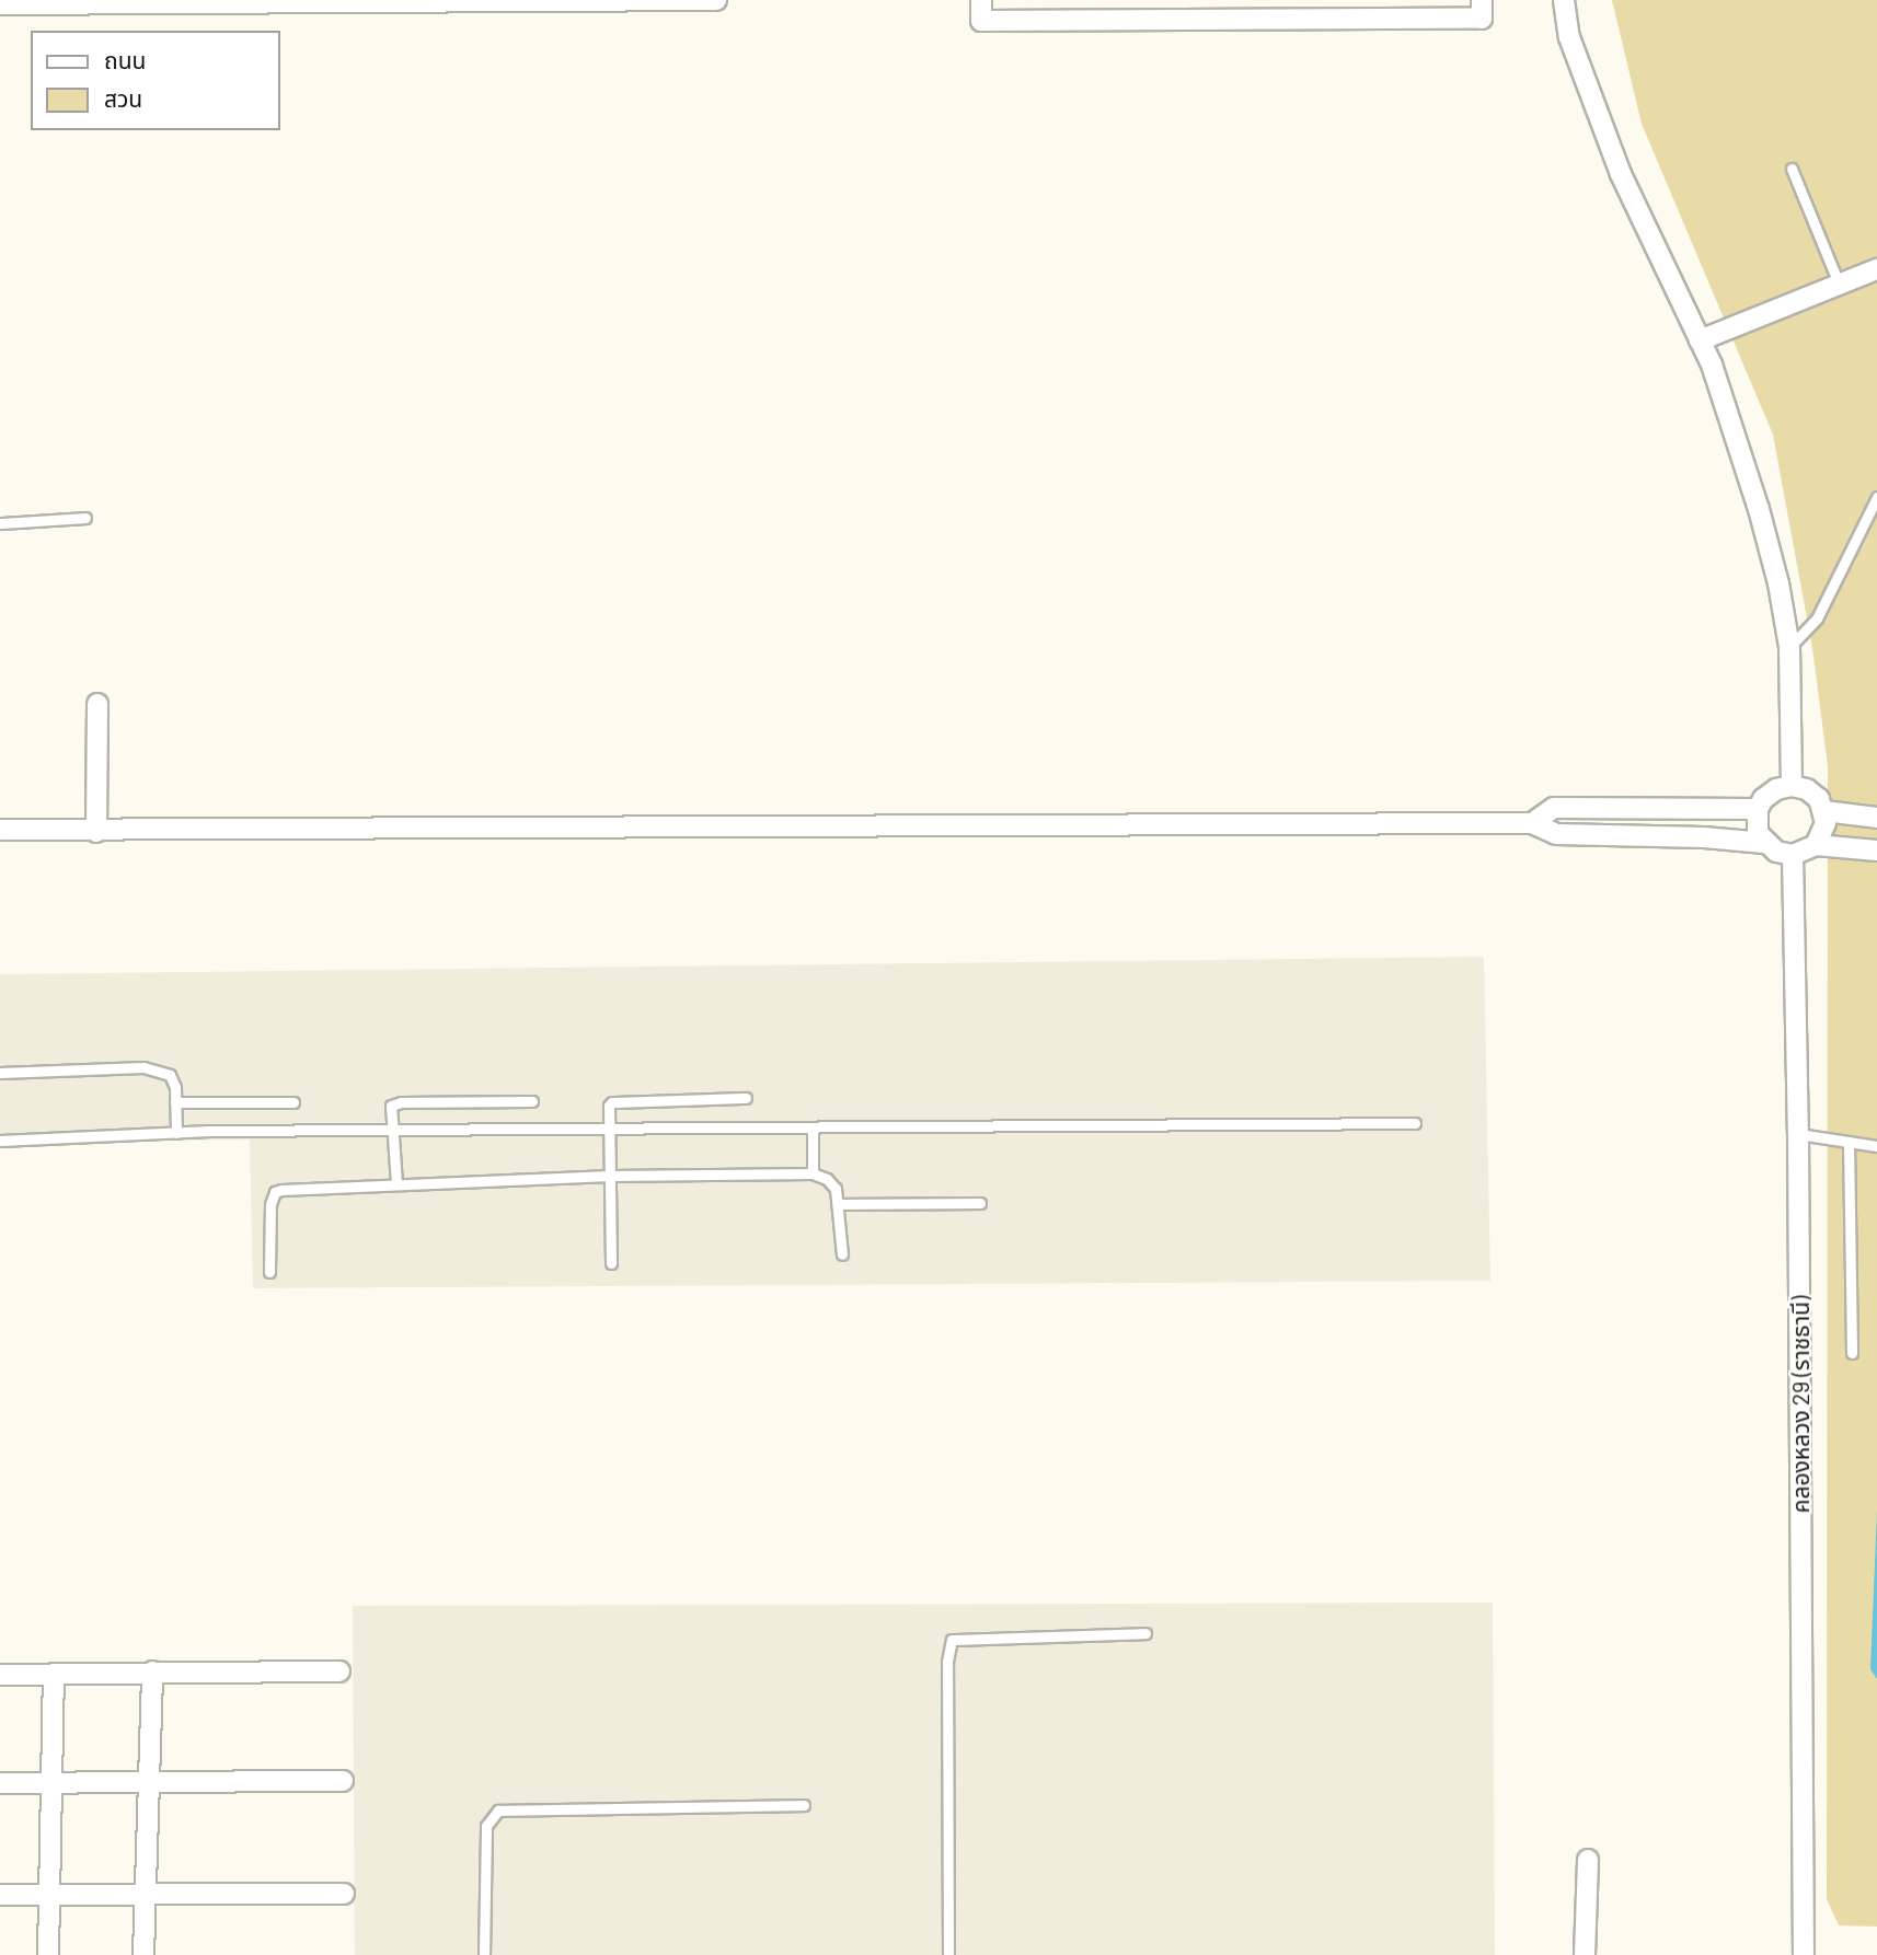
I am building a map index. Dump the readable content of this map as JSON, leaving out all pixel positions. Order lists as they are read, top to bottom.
{
  "streets": {
    "street": ["คลองหลวง 29 (ราชธานี)"]
  },
  "legend": ["ถนน", "สวน"]
}
